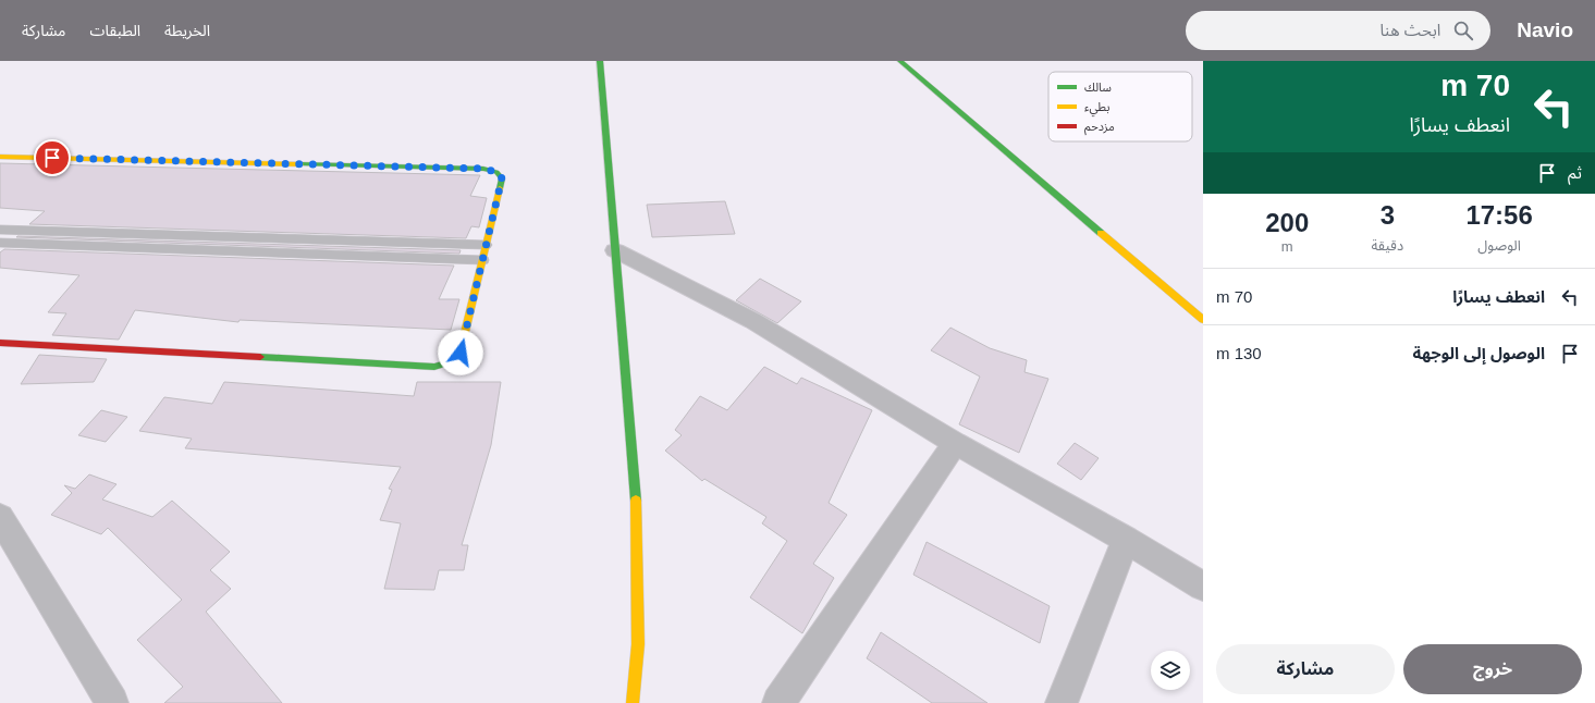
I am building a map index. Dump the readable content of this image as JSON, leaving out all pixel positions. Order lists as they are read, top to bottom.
{
  "legend": ["سالك", "بطيء", "مزدحم"],
  "page": {
    "header": "Navio",
    "search": "ابحث هنا",
    "nav": ["الخريطة", "الطبقات", "مشاركة"],
    "turn": ["70 m", "انعطف يسارًا"],
    "then": "ثم",
    "eta": [
      "17:56",
      "الوصول",
      "3",
      "دقيقة",
      "200",
      "m"
    ],
    "list": [
      {
        "name": "انعطف يسارًا",
        "value": "70 m"
      },
      {
        "name": "الوصول إلى الوجهة",
        "value": "130 m"
      }
    ],
    "buttons": ["خروج", "مشاركة"]
  }
}
